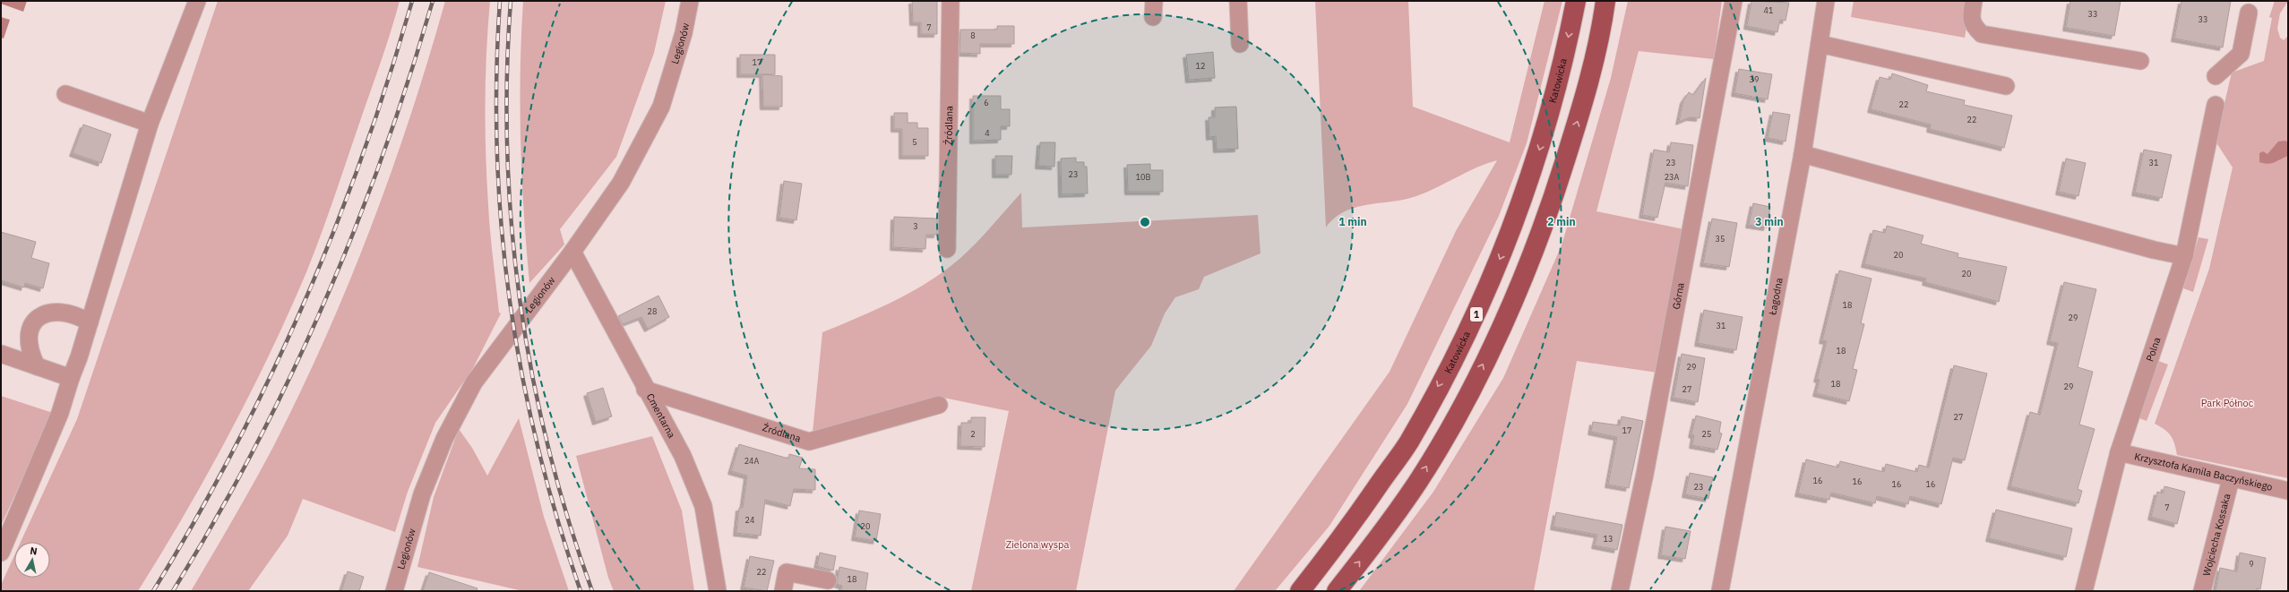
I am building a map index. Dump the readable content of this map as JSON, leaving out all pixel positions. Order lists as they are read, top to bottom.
{
  "streets": {
    "main road": ["Katowicka", "1"],
    "street": [
      "Legionów",
      "Źródlana",
      "Górna",
      "Łagodna",
      "Polna",
      "Cmentarna",
      "Krzysztofa Kamila Baczyńskiego",
      "Wojciecha Kossaka"
    ]
  },
  "crossings": [
    ["Legionów", "Cmentarna"],
    ["Źródlana", "Cmentarna"],
    ["Polna", "Krzysztofa Kamila Baczyńskiego"],
    ["Krzysztofa Kamila Baczyńskiego", "Wojciecha Kossaka"]
  ],
  "parks": ["Park Północ", "Zielona wyspa"],
  "house_numbers": [
    "41",
    "33",
    "33",
    "7",
    "8",
    "17",
    "12",
    "39",
    "6",
    "22",
    "22",
    "4",
    "5",
    "23",
    "31",
    "23",
    "10B",
    "23A",
    "3",
    "35",
    "20",
    "20",
    "18",
    "28",
    "29",
    "31",
    "18",
    "29",
    "18",
    "29",
    "27",
    "27",
    "17",
    "2",
    "25",
    "24A",
    "16",
    "16",
    "16",
    "16",
    "23",
    "7",
    "24",
    "20",
    "13",
    "9",
    "22",
    "18"
  ],
  "north": "top",
  "rings": ["1 min", "2 min", "3 min"]
}
